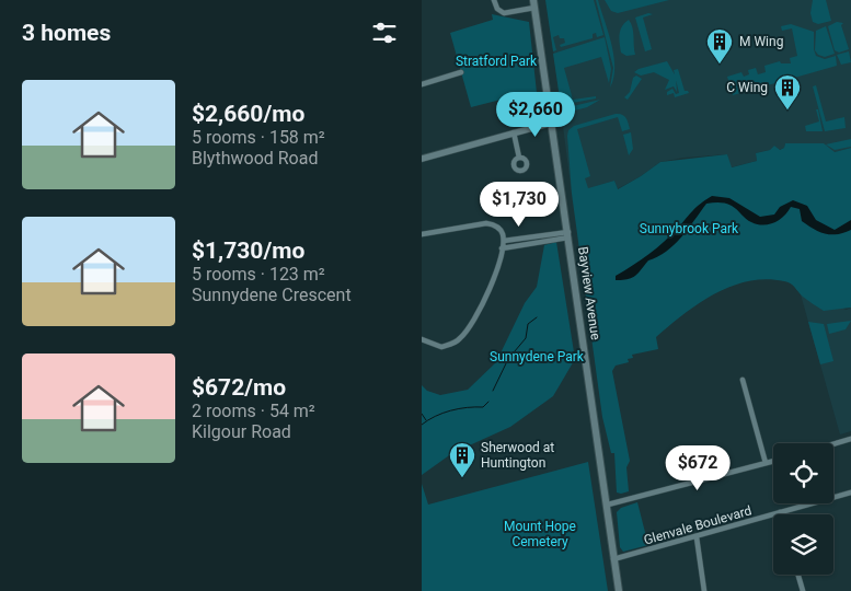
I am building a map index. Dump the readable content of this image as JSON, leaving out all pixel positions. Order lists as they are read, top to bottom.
{
  "streets": {
    "main road": ["Bayview Avenue"],
    "street": ["Glenvale Boulevard"]
  },
  "crossings": [
    ["Bayview Avenue", "Glenvale Boulevard"]
  ],
  "parks": [
    "Stratford Park",
    "Sunnybrook Park",
    "Sunnydene Park",
    "Mount Hope Cemetery"
  ],
  "places": {
    "building": ["M Wing", "C Wing", "Sherwood at Huntington"]
  },
  "page": {
    "heading": "3 homes",
    "list": [
      {
        "name": "$2,660/mo",
        "note": "5 rooms · 158 m² · Blythwood Road"
      },
      {
        "name": "$1,730/mo",
        "note": "5 rooms · 123 m² · Sunnydene Crescent"
      },
      {
        "name": "$672/mo",
        "note": "2 rooms · 54 m² · Kilgour Road"
      }
    ],
    "price": ["$2,660", "$1,730", "$672"]
  }
}
